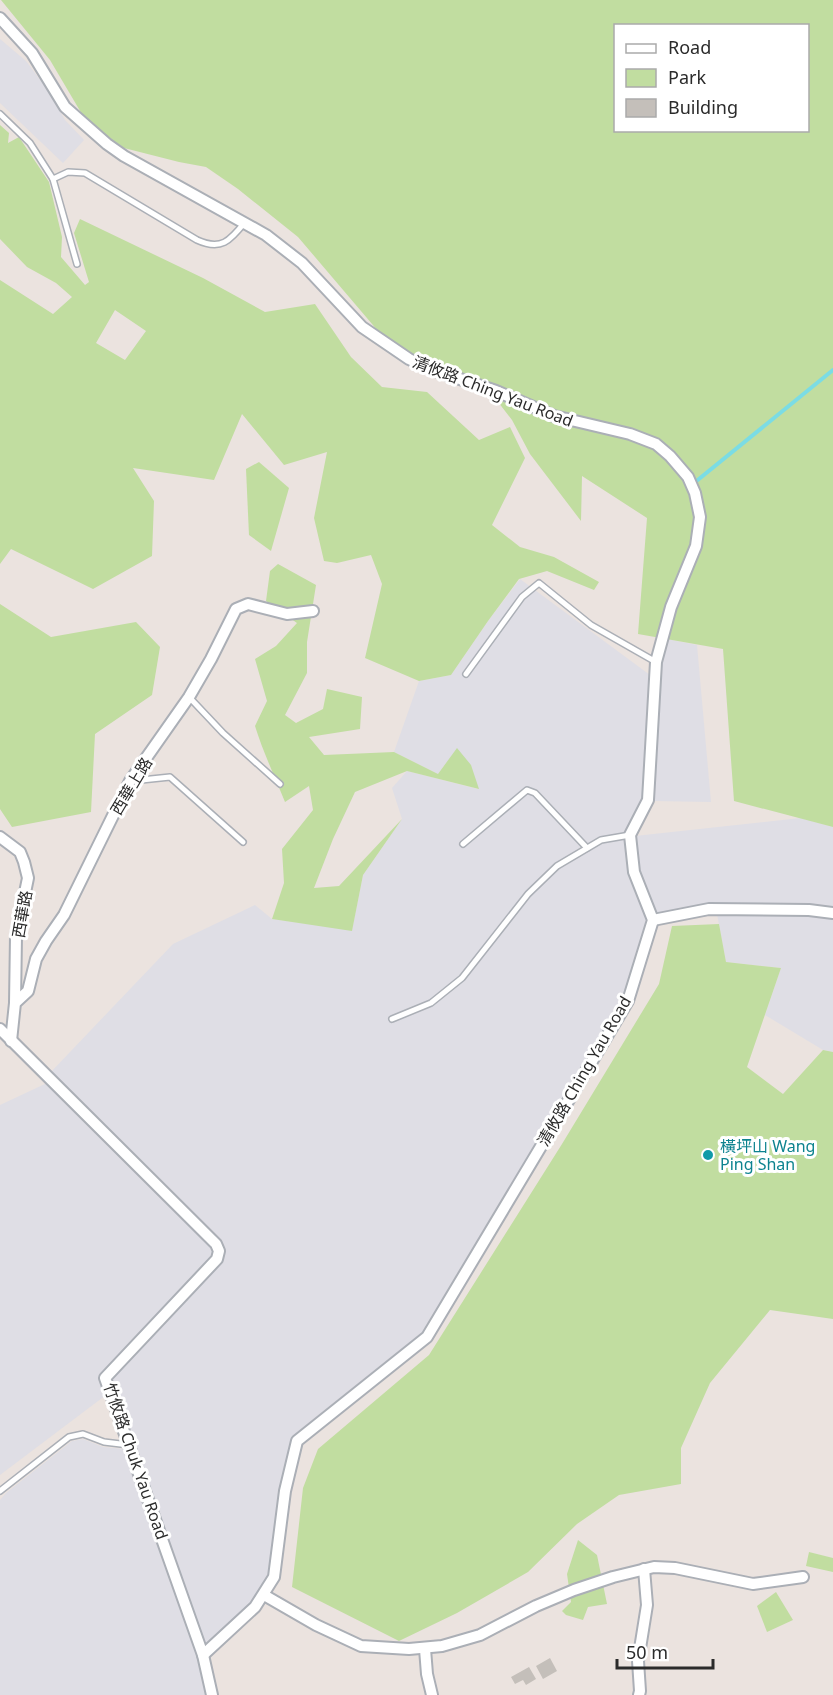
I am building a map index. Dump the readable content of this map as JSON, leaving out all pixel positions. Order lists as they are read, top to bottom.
{
  "streets": {
    "street": [
      "清攸路 Ching Yau Road",
      "西華上路",
      "西華路",
      "竹攸路 Chuk Yau Road"
    ]
  },
  "crossings": [
    ["清攸路 Ching Yau Road", "竹攸路 Chuk Yau Road"],
    ["西華上路", "西華路"],
    ["西華上路", "竹攸路 Chuk Yau Road"]
  ],
  "places": ["橫坪山 Wang Ping Shan"],
  "legend": ["Road", "Park", "Building"],
  "scale_bar": "50 m"
}
